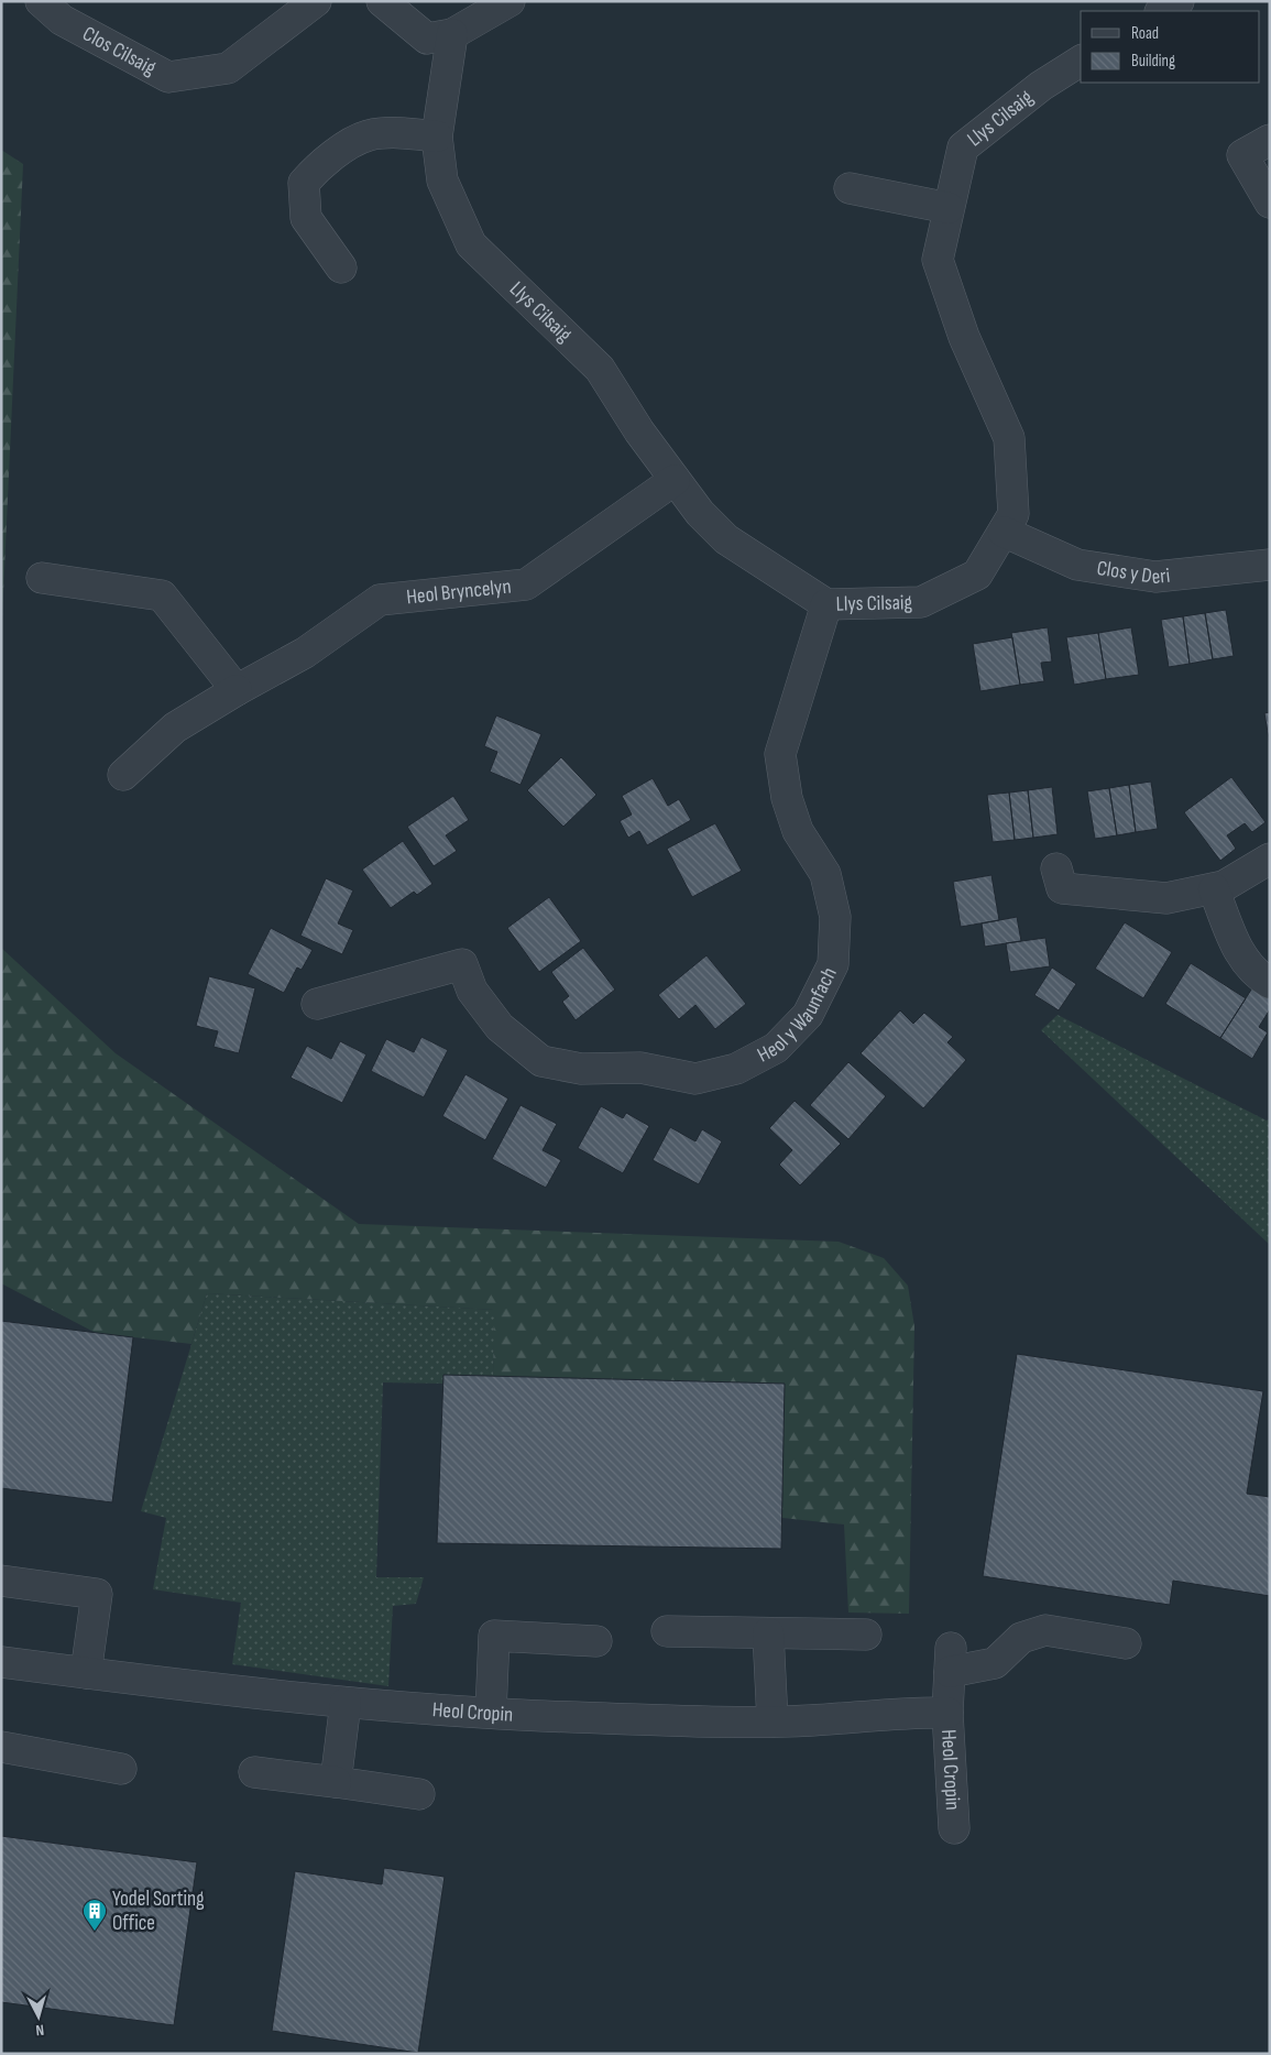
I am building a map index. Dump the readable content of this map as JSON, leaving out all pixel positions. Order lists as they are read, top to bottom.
{
  "streets": {
    "street": [
      "Clos Cilsaig",
      "Llys Cilsaig",
      "Clos y Deri",
      "Heol Bryncelyn",
      "Heol y Waunfach",
      "Heol Cropin"
    ]
  },
  "crossings": [
    ["Llys Cilsaig", "Clos y Deri"],
    ["Llys Cilsaig", "Heol Bryncelyn"],
    ["Llys Cilsaig", "Heol y Waunfach"]
  ],
  "places": {
    "building": ["Yodel Sorting Office"]
  },
  "legend": ["Road", "Building"],
  "north": "bottom"
}
